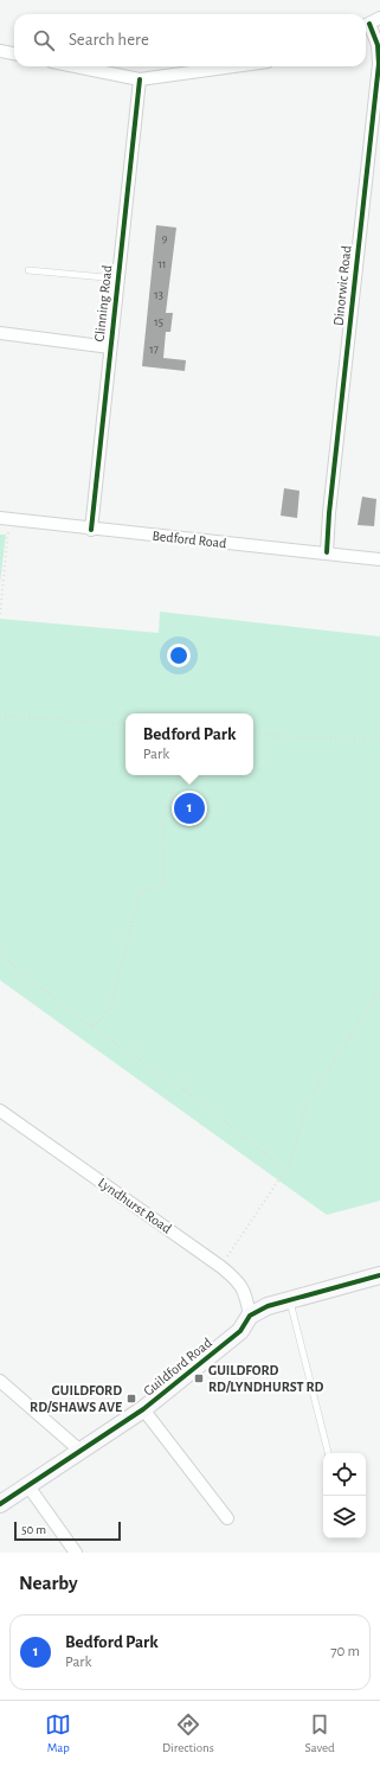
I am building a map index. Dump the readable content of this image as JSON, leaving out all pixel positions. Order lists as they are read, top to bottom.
{
  "streets": {
    "street": [
      "Dinorwic Road",
      "Clinning Road",
      "Bedford Road",
      "Lyndhurst Road",
      "Guildford Road"
    ]
  },
  "crossings": [
    ["Dinorwic Road", "Bedford Road"],
    ["Clinning Road", "Bedford Road"],
    ["Lyndhurst Road", "Guildford Road"]
  ],
  "places": {
    "transit": ["GUILDFORD RD/LYNDHURST RD", "GUILDFORD RD/SHAWS AVE"]
  },
  "house_numbers": [
    "9",
    "11",
    "13",
    "15",
    "17"
  ],
  "scale_bar": "50 m",
  "page": {
    "search": "Search here",
    "popup": ["Bedford Park", "Park"],
    "pins": "1",
    "scale": "50 m",
    "heading": "Nearby",
    "list": [
      {
        "mark": "1",
        "name": "Bedford Park",
        "note": "Park",
        "value": "70 m"
      }
    ],
    "nav": ["Map", "Directions", "Saved"]
  }
}
